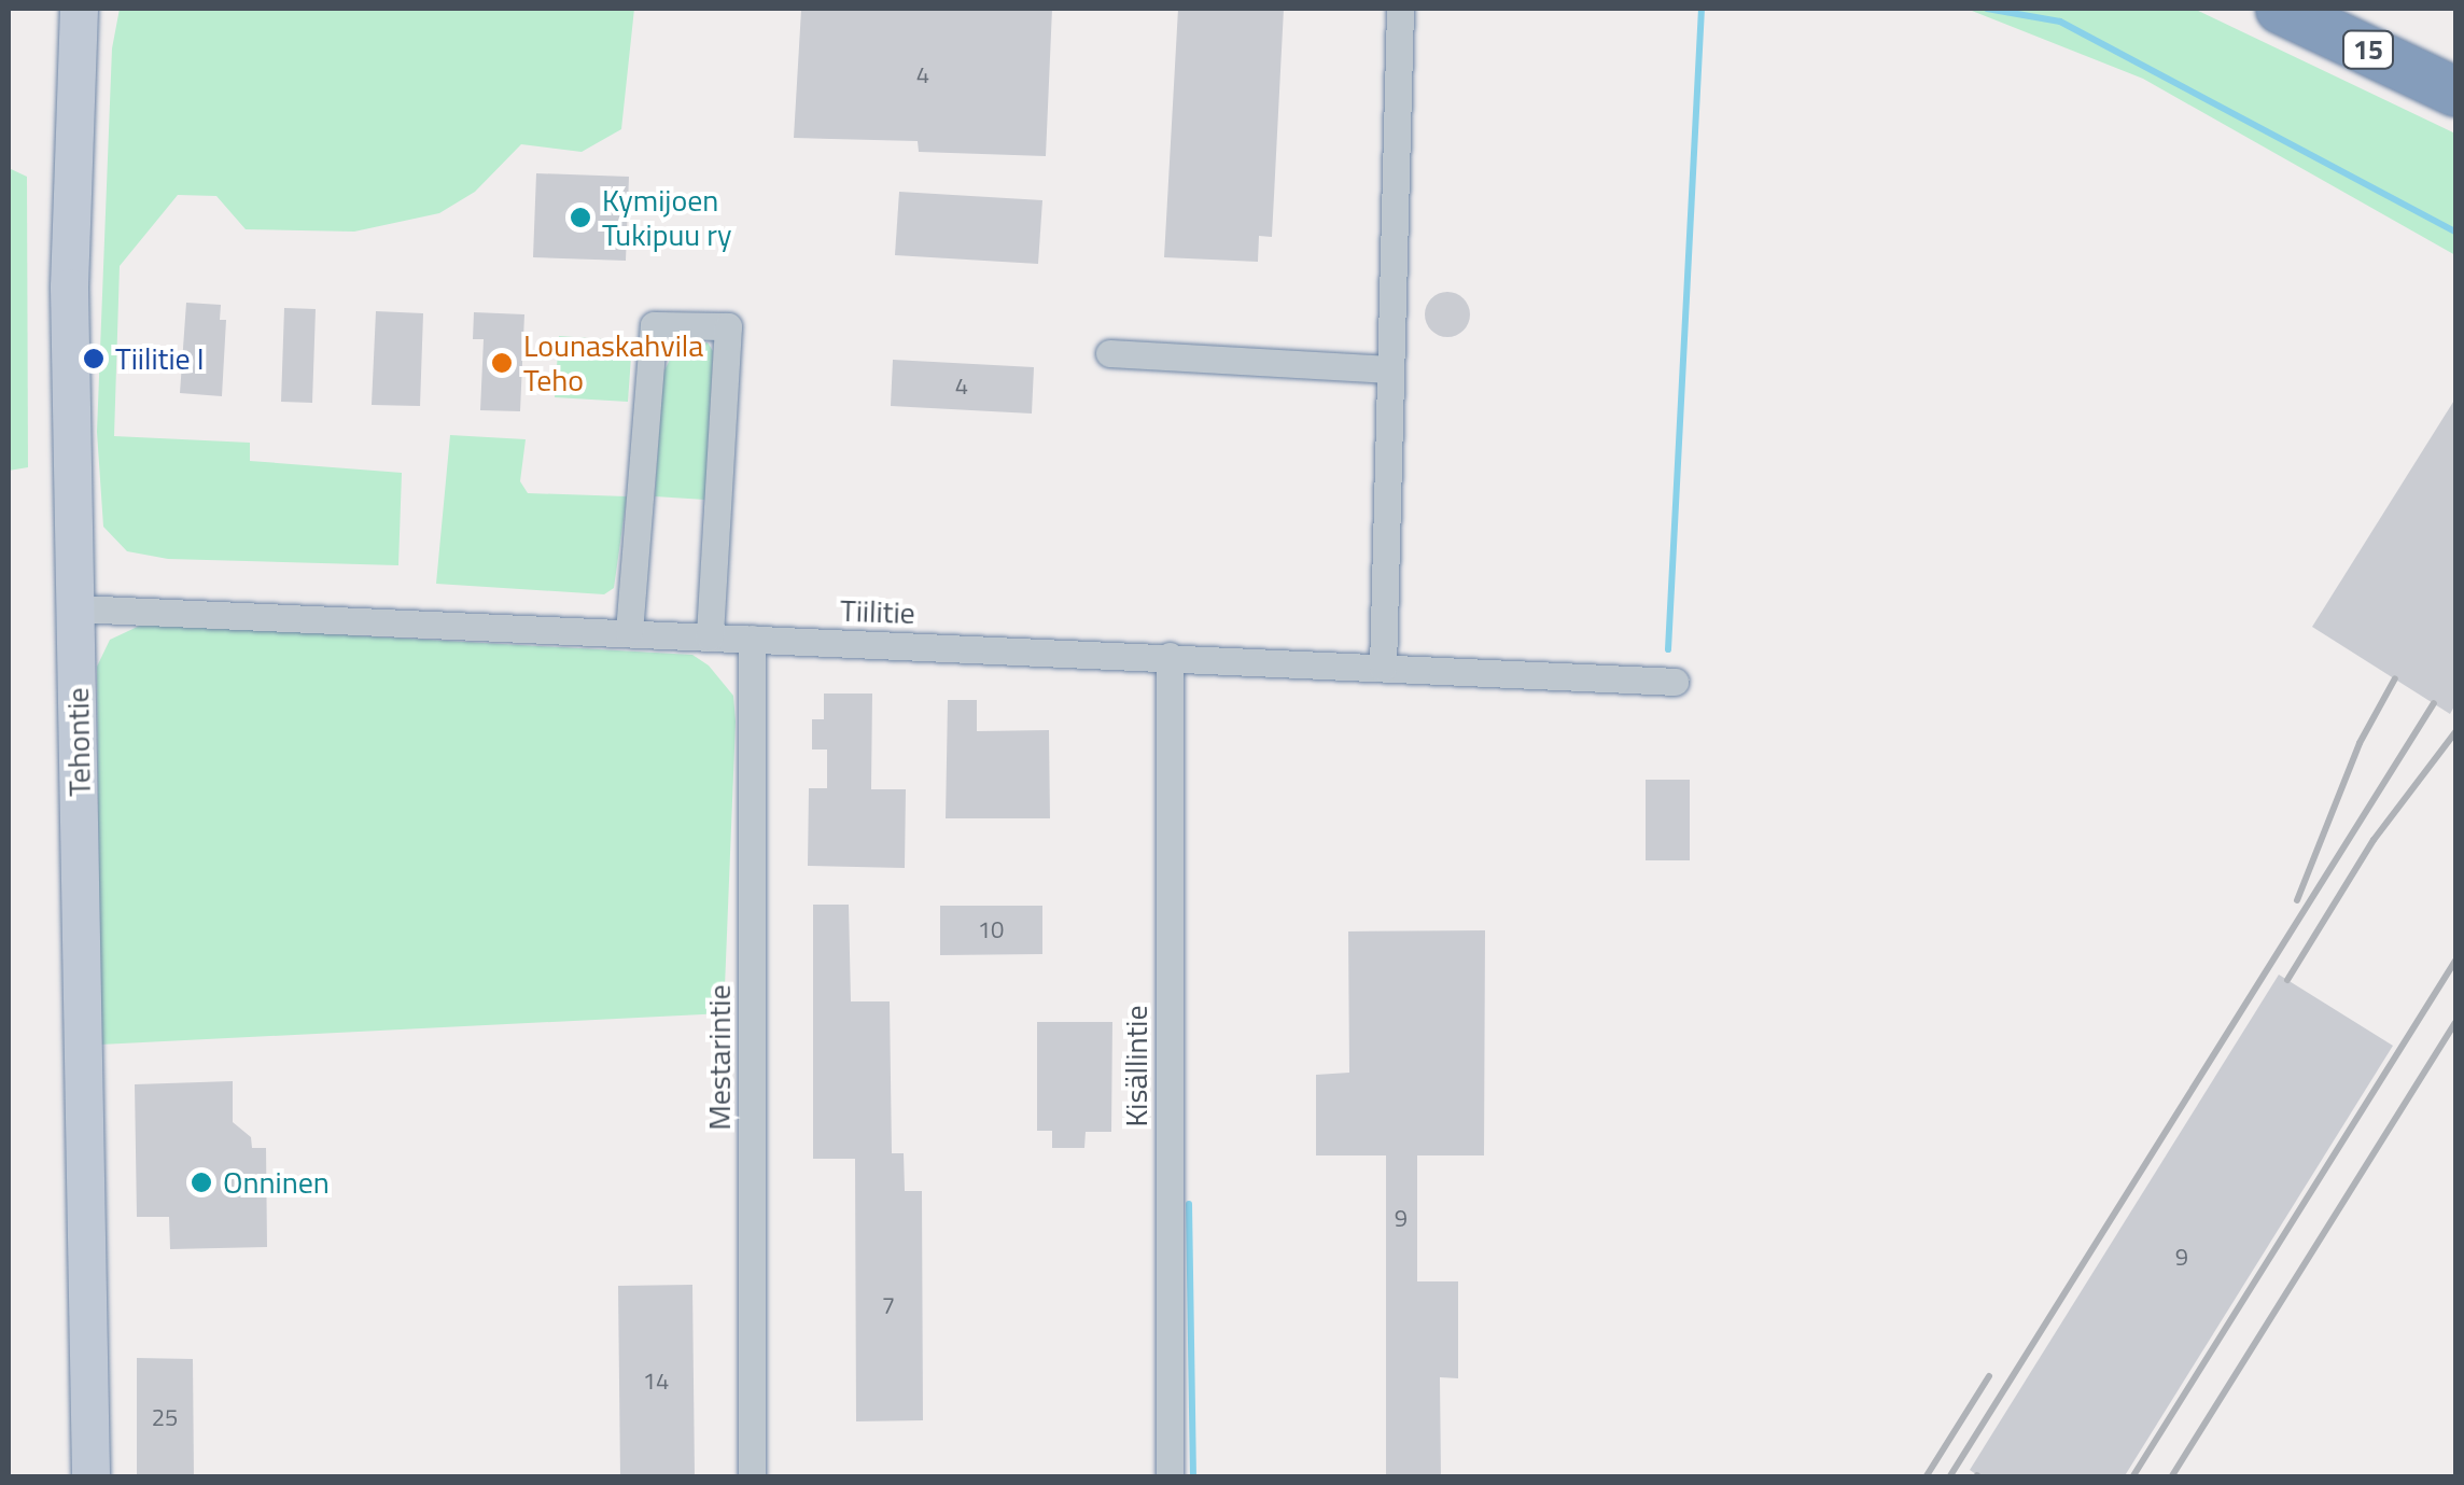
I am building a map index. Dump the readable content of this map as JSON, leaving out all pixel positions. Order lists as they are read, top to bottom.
{
  "streets": {
    "highway": ["15"],
    "street": [
      "Tiilitie",
      "Tehontie",
      "Mestarintie",
      "Kisällintie"
    ]
  },
  "crossings": [
    ["Tiilitie", "Tehontie"],
    ["Tiilitie", "Mestarintie"],
    ["Tiilitie", "Kisällintie"]
  ],
  "places": [
    "Kymijoen Tukipuu ry",
    "Tiilitie I",
    "Lounaskahvila Teho",
    "Onninen"
  ],
  "house_numbers": [
    "4",
    "4",
    "10",
    "9",
    "9",
    "7",
    "14",
    "25"
  ]
}
